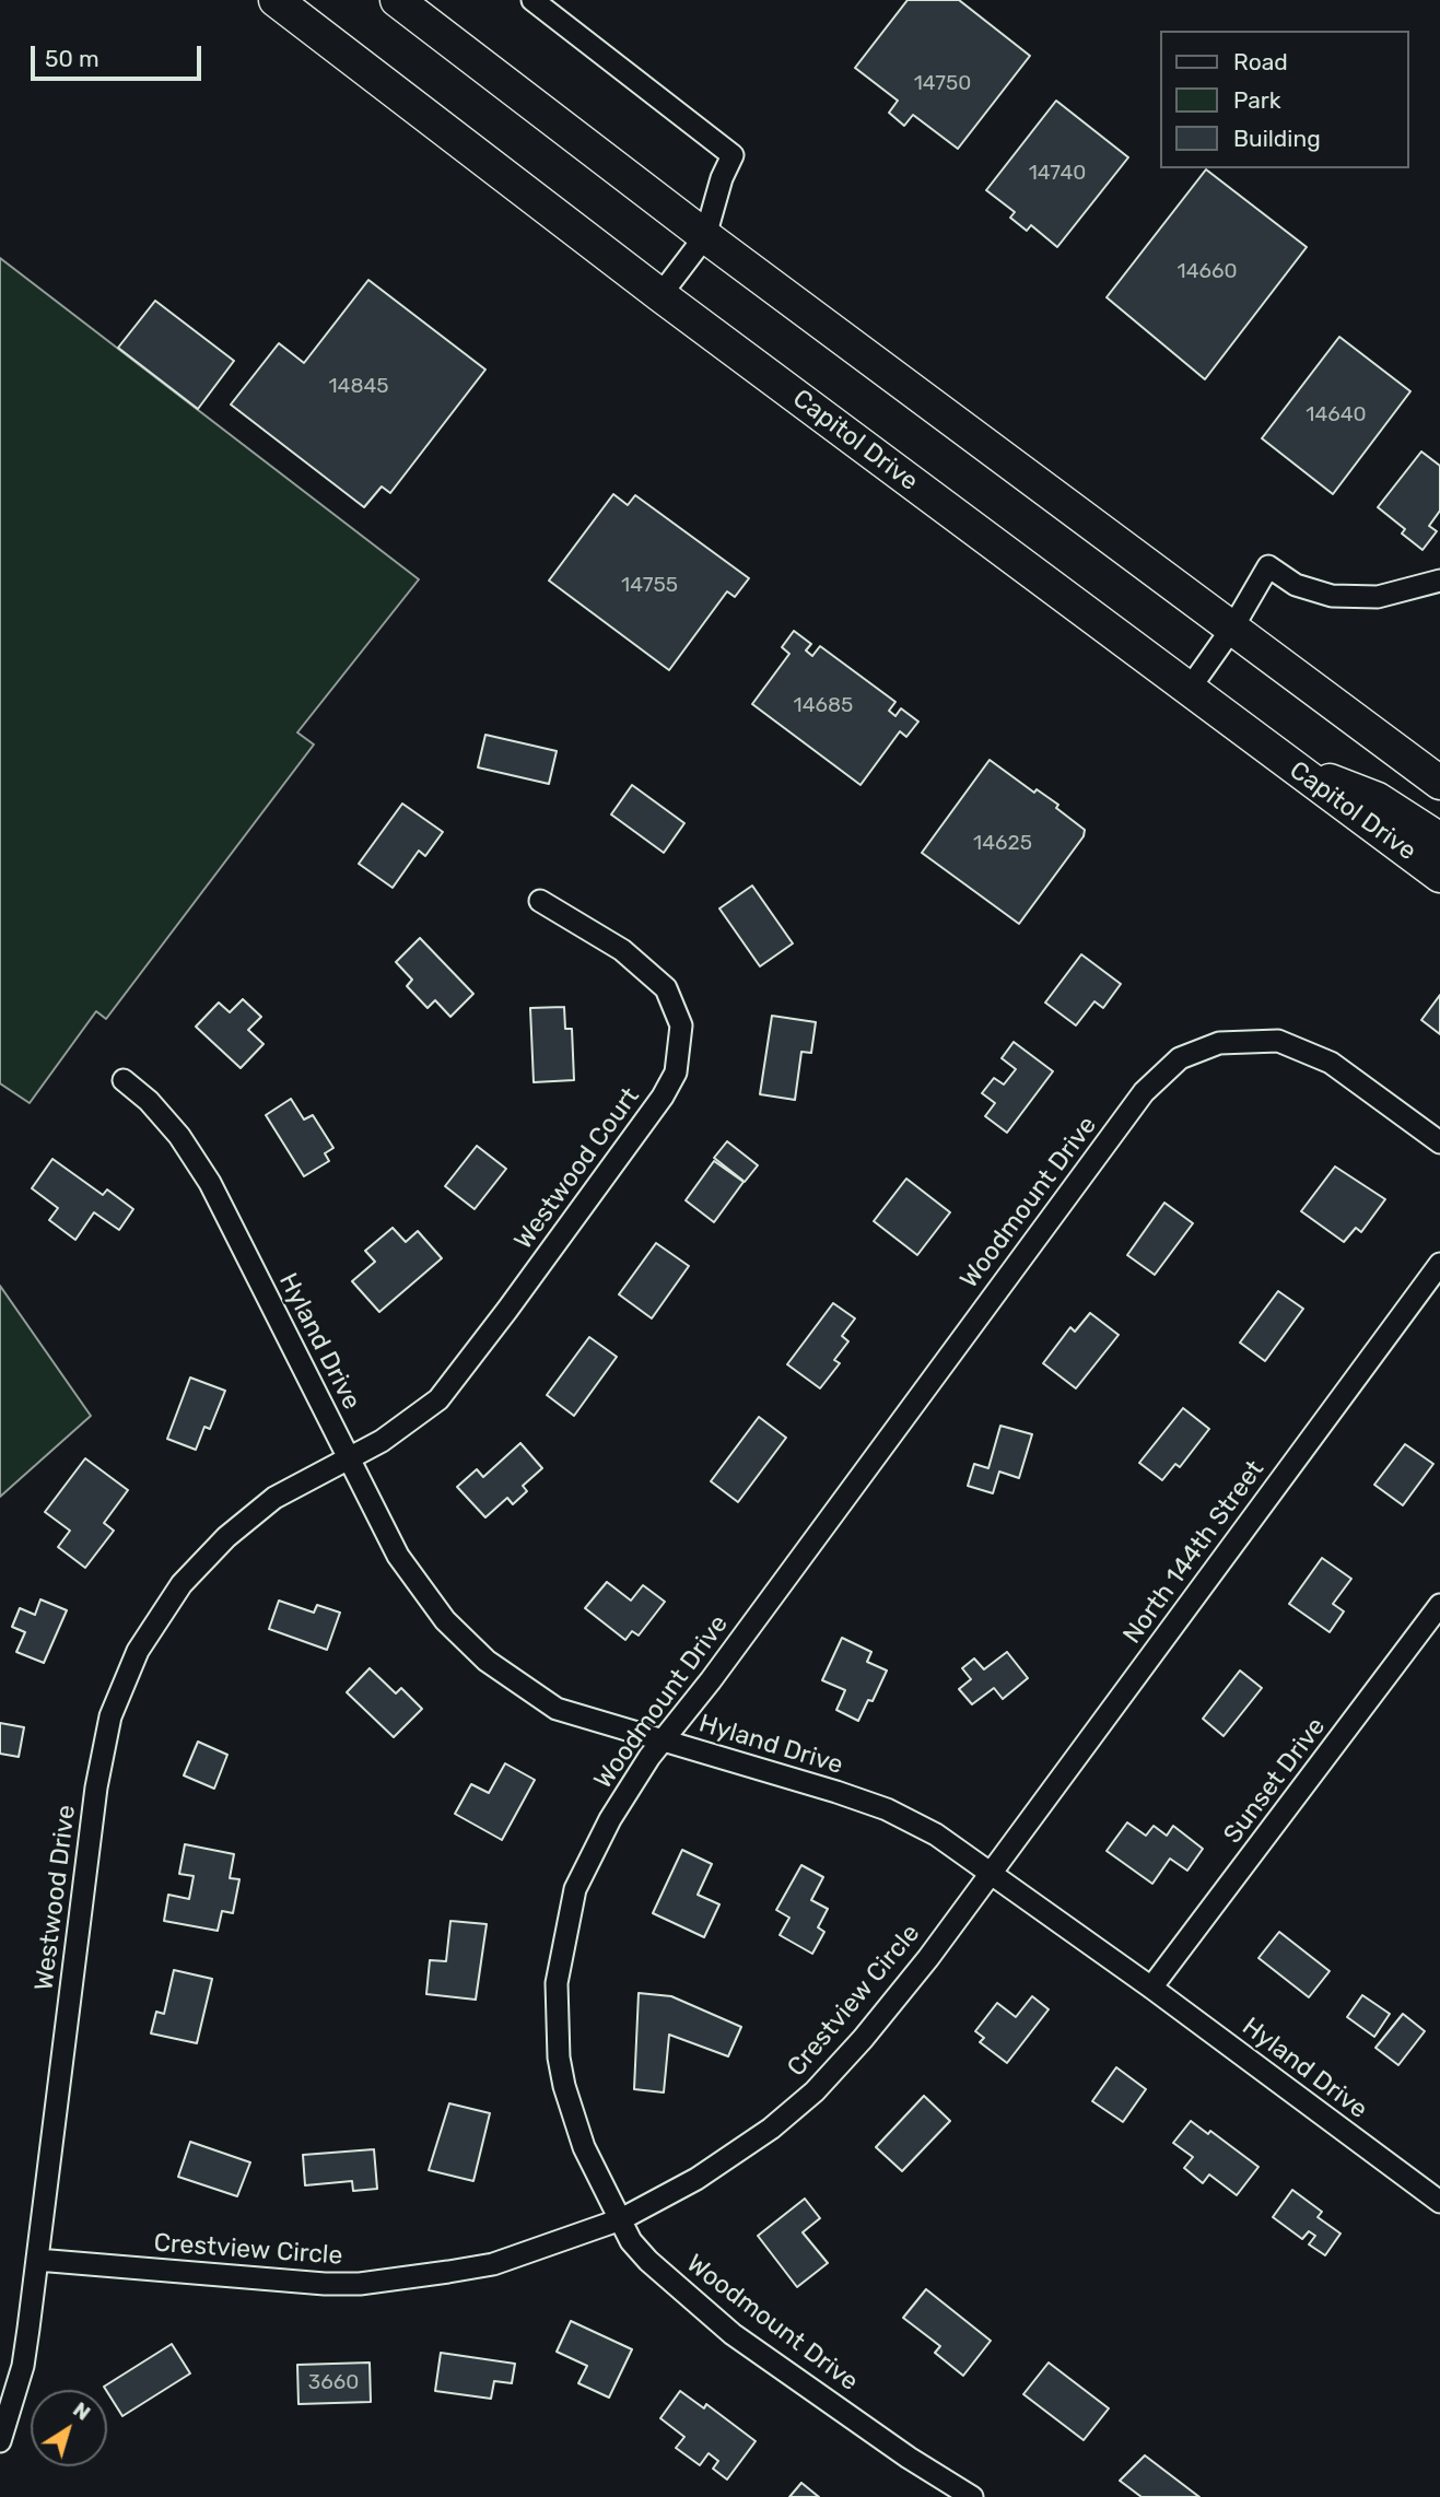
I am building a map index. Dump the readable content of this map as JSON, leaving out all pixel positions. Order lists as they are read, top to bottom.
{
  "streets": {
    "main road": ["Capitol Drive"],
    "street": [
      "Westwood Court",
      "Woodmount Drive",
      "Hyland Drive",
      "North 144th Street",
      "Sunset Drive",
      "Westwood Drive",
      "Crestview Circle"
    ]
  },
  "crossings": [
    ["Westwood Court", "Hyland Drive"],
    ["Westwood Court", "Westwood Drive"],
    ["Woodmount Drive", "Hyland Drive"],
    ["Woodmount Drive", "Crestview Circle"],
    ["Hyland Drive", "North 144th Street"],
    ["Hyland Drive", "Sunset Drive"],
    ["Hyland Drive", "Westwood Drive"],
    ["Hyland Drive", "Crestview Circle"],
    ["North 144th Street", "Crestview Circle"],
    ["Westwood Drive", "Crestview Circle"]
  ],
  "house_numbers": [
    "14750",
    "14740",
    "14660",
    "14845",
    "14640",
    "14755",
    "14685",
    "14625",
    "3660"
  ],
  "legend": ["Road", "Park", "Building"],
  "scale_bar": "50 m",
  "north": "top right"
}
